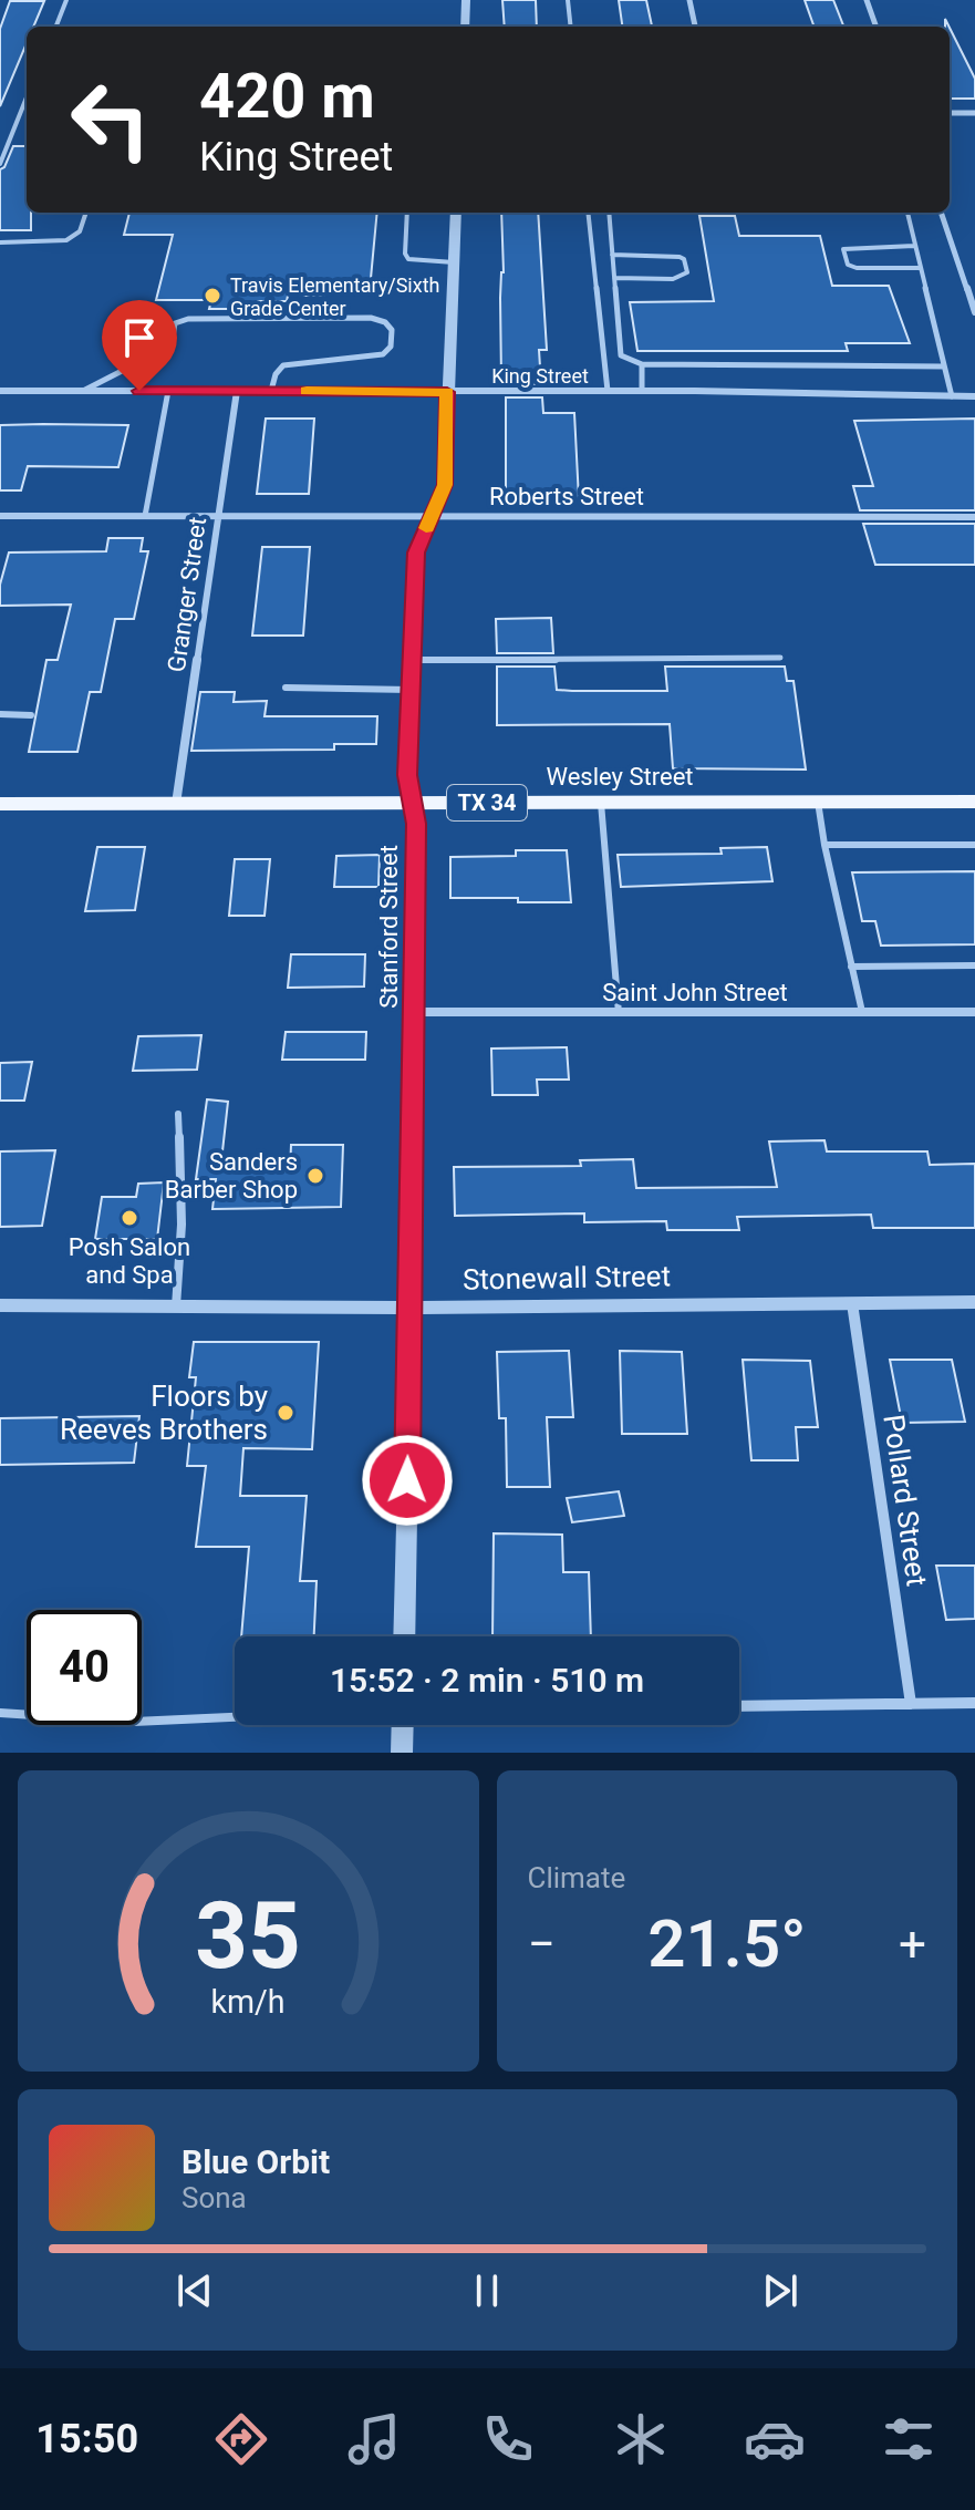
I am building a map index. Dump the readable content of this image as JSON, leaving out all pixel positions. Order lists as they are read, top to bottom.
{
  "streets": {
    "main road": ["Wesley Street", "TX 34"],
    "street": [
      "King Street",
      "Roberts Street",
      "Granger Street",
      "Stanford Street",
      "Saint John Street",
      "Stonewall Street",
      "Pollard Street"
    ]
  },
  "crossings": [
    ["King Street", "Granger Street"],
    ["King Street", "Stanford Street"],
    ["Roberts Street", "Granger Street"],
    ["Roberts Street", "Stanford Street"],
    ["Granger Street", "Wesley Street"],
    ["Wesley Street", "Stanford Street"],
    ["Stanford Street", "Saint John Street"],
    ["Stanford Street", "Stonewall Street"],
    ["Stonewall Street", "Pollard Street"]
  ],
  "places": [
    "Travis Elementary/Sixth Grade Center",
    "Sanders Barber Shop",
    "Posh Salon and Spa",
    "Floors by Reeves Brothers"
  ],
  "page": {
    "turn": ["420 m", "King Street"],
    "limit": "40",
    "trip": "15:52 · 2 min · 510 m",
    "tile": "Climate",
    "heat": ["−", "21.5°", "+"],
    "song": ["Blue Orbit", "Sona"],
    "tabs": "15:50",
    "gauge": ["35", "km/h"]
  }
}
